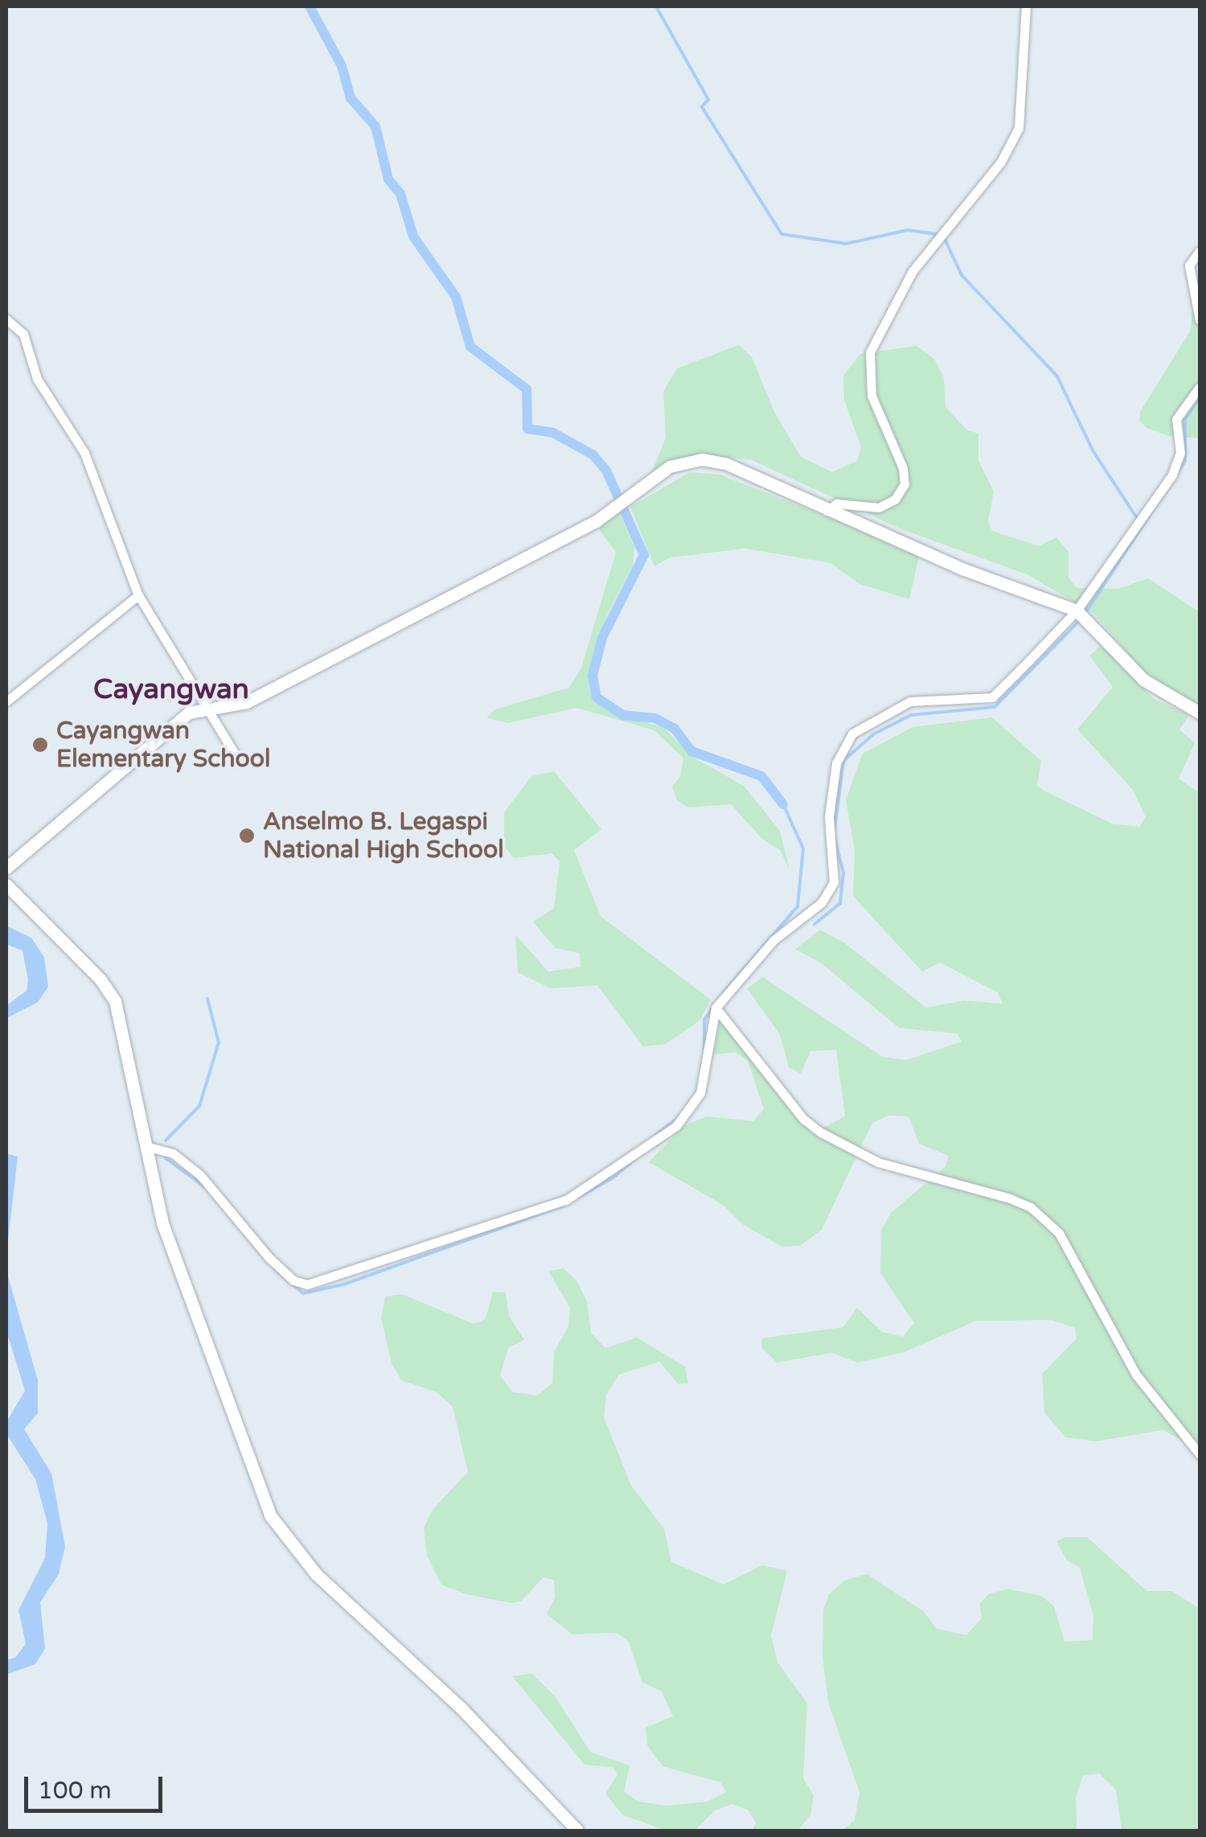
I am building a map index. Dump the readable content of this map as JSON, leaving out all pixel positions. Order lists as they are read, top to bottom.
{
  "districts": ["Cayangwan"],
  "places": ["Cayangwan Elementary School", "Anselmo B. Legaspi National High School"],
  "scale_bar": "100 m"
}
